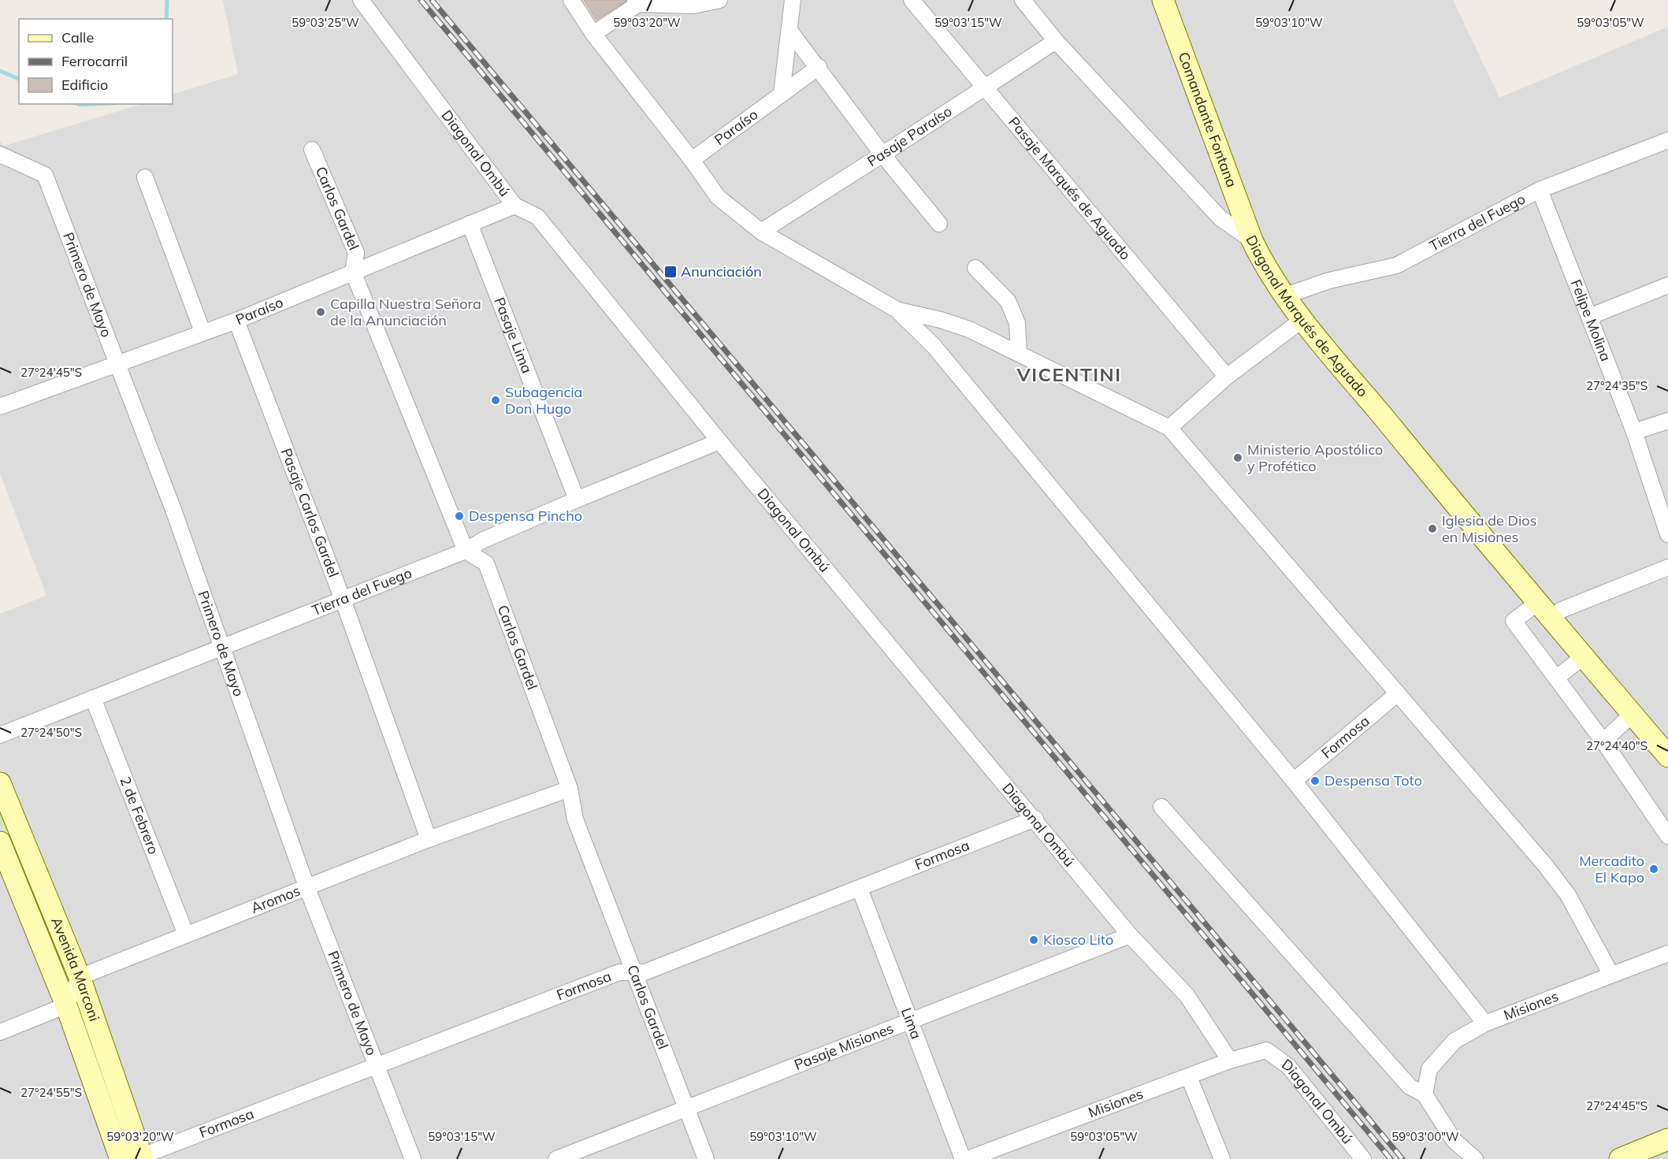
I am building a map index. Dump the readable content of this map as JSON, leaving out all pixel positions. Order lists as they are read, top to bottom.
{
  "streets": {
    "street": [
      "Comandante Fontana",
      "Paraíso",
      "Pasaje Paraíso",
      "Diagonal Ombú",
      "Pasaje Marqués de Aguado",
      "Carlos Gardel",
      "Tierra del Fuego",
      "Primero de Mayo",
      "Diagonal Marqués de Aguado",
      "Felipe Molina",
      "Pasaje Lima",
      "Pasaje Carlos Gardel",
      "Formosa",
      "2 de Febrero",
      "Aromos",
      "Avenida Marconi",
      "Misiones",
      "Lima",
      "Pasaje Misiones"
    ]
  },
  "crossings": [
    ["Comandante Fontana", "Diagonal Marqués de Aguado"],
    ["Paraíso", "Diagonal Ombú"],
    ["Paraíso", "Carlos Gardel"],
    ["Paraíso", "Primero de Mayo"],
    ["Paraíso", "Pasaje Lima"],
    ["Paraíso", "Pasaje Carlos Gardel"],
    ["Pasaje Paraíso", "Pasaje Marqués de Aguado"],
    ["Pasaje Paraíso", "Diagonal Marqués de Aguado"],
    ["Diagonal Ombú", "Tierra del Fuego"],
    ["Diagonal Ombú", "Formosa"],
    ["Diagonal Ombú", "Misiones"],
    ["Diagonal Ombú", "Pasaje Misiones"],
    ["Carlos Gardel", "Tierra del Fuego"],
    ["Carlos Gardel", "Formosa"],
    ["Carlos Gardel", "Aromos"],
    ["Carlos Gardel", "Pasaje Misiones"],
    ["Tierra del Fuego", "Primero de Mayo"],
    ["Tierra del Fuego", "Diagonal Marqués de Aguado"],
    ["Tierra del Fuego", "Felipe Molina"],
    ["Tierra del Fuego", "Pasaje Lima"],
    ["Tierra del Fuego", "Pasaje Carlos Gardel"],
    ["Tierra del Fuego", "2 de Febrero"],
    ["Primero de Mayo", "Formosa"],
    ["Primero de Mayo", "Aromos"],
    ["Pasaje Carlos Gardel", "Aromos"],
    ["Formosa", "Avenida Marconi"],
    ["Formosa", "Lima"],
    ["2 de Febrero", "Aromos"],
    ["Aromos", "Avenida Marconi"],
    ["Lima", "Pasaje Misiones"]
  ],
  "districts": ["VICENTINI"],
  "places": {
    "transit": ["Anunciación"],
    "other": [
      "Capilla Nuestra Señora de la Anunciación",
      "Subagencia Don Hugo",
      "Ministerio Apostólico y Profético",
      "Despensa Pincho",
      "Iglesia de Dios en Misiones",
      "Despensa Toto",
      "Mercadito El Kapo",
      "Kiosco Lito"
    ]
  },
  "legend": ["Calle", "Ferrocarril", "Edificio"],
  "coordinates": [
    "59°03'20\"W",
    "59°03'15\"W",
    "59°03'10\"W",
    "59°03'05\"W",
    "59°03'25\"W",
    "27°24'45\"S",
    "27°24'35\"S",
    "27°24'50\"S",
    "27°24'40\"S",
    "27°24'55\"S",
    "59°03'00\"W"
  ]
}
